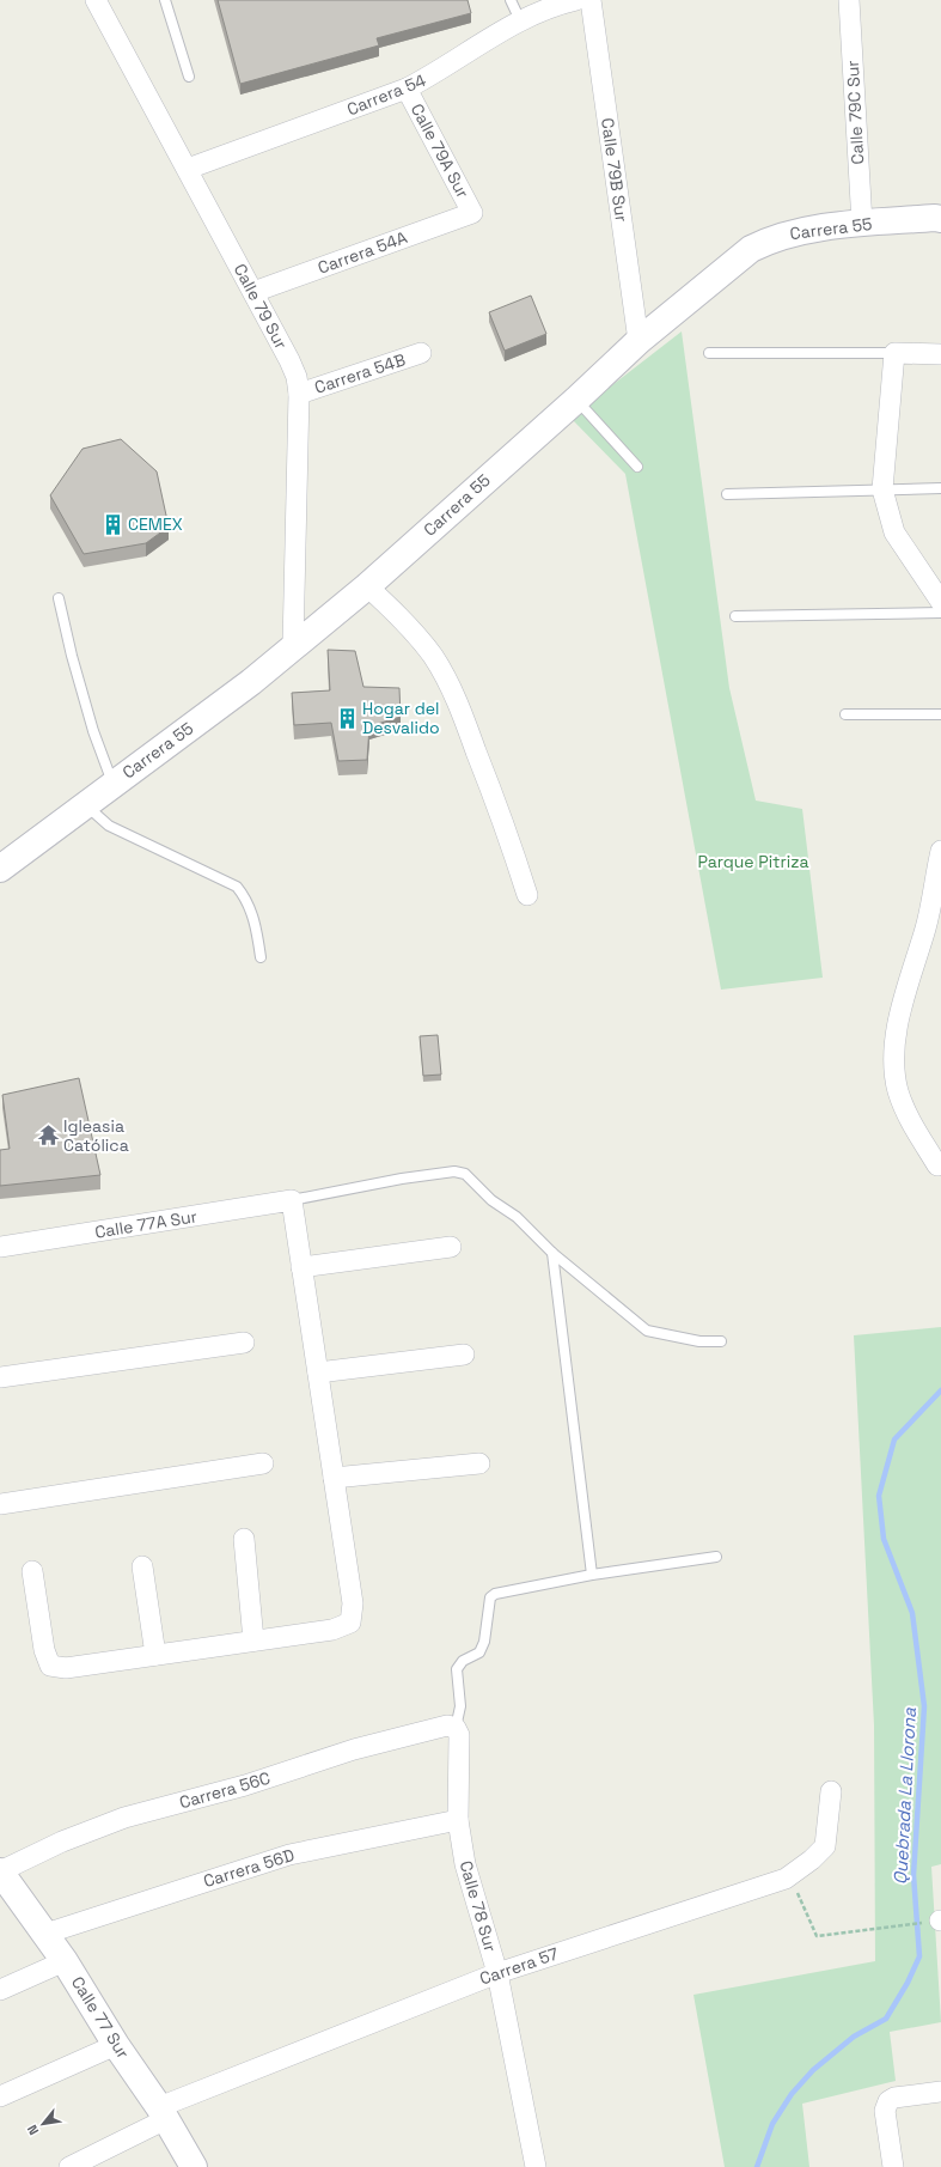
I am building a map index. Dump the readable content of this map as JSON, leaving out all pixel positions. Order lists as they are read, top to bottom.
{
  "streets": {
    "street": [
      "Carrera 54",
      "Calle 79C Sur",
      "Calle 79A Sur",
      "Calle 79B Sur",
      "Carrera 55",
      "Carrera 54A",
      "Calle 79 Sur",
      "Carrera 54B",
      "Calle 77A Sur",
      "Carrera 56C",
      "Carrera 56D",
      "Calle 78 Sur",
      "Carrera 57",
      "Calle 77 Sur"
    ]
  },
  "crossings": [
    ["Carrera 54", "Calle 79A Sur"],
    ["Carrera 54", "Calle 79 Sur"],
    ["Calle 79C Sur", "Carrera 55"],
    ["Calle 79A Sur", "Carrera 54A"],
    ["Calle 79B Sur", "Carrera 55"],
    ["Carrera 55", "Calle 79 Sur"],
    ["Carrera 54A", "Calle 79 Sur"],
    ["Calle 79 Sur", "Carrera 54B"],
    ["Carrera 56C", "Calle 78 Sur"],
    ["Carrera 56C", "Calle 77 Sur"],
    ["Carrera 56D", "Calle 78 Sur"],
    ["Carrera 56D", "Calle 77 Sur"],
    ["Calle 78 Sur", "Carrera 57"],
    ["Carrera 57", "Calle 77 Sur"]
  ],
  "water": ["Quebrada La Llorona"],
  "parks": ["Parque Pitriza"],
  "places": {
    "building": ["CEMEX", "Hogar del Desvalido"],
    "temple": ["Igleasia Católica"]
  },
  "north": "bottom left"
}
